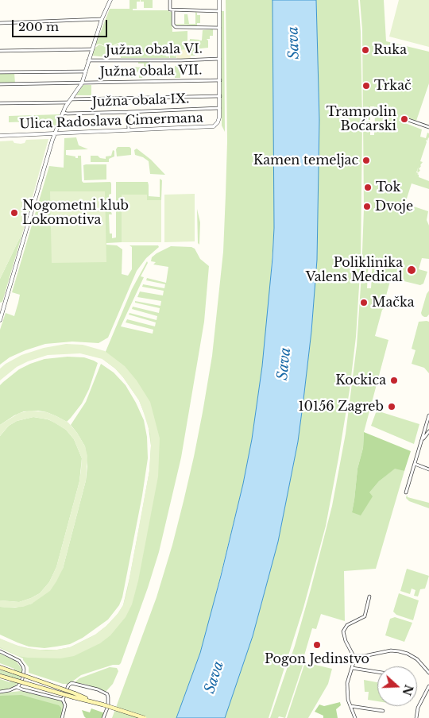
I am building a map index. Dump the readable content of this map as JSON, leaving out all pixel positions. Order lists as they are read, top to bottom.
{
  "streets": {
    "street": [
      "Južna obala VI.",
      "Južna obala VII.",
      "Južna obala IX.",
      "Ulica Radoslava Cimermana"
    ]
  },
  "crossings": [
    ["Južna obala VI.", "Ulica Radoslava Cimermana"],
    ["Južna obala VII.", "Ulica Radoslava Cimermana"],
    ["Južna obala IX.", "Ulica Radoslava Cimermana"]
  ],
  "water": ["Sava"],
  "places": [
    "Ruka",
    "Trkač",
    "Trampolin Boćarski",
    "Kamen temeljac",
    "Tok",
    "Dvoje",
    "Nogometni klub Lokomotiva",
    "Poliklinika Valens Medical",
    "Mačka",
    "Kockica",
    "10156 Zagreb",
    "Pogon Jedinstvo"
  ],
  "scale_bar": "200 m",
  "north": "right"
}
